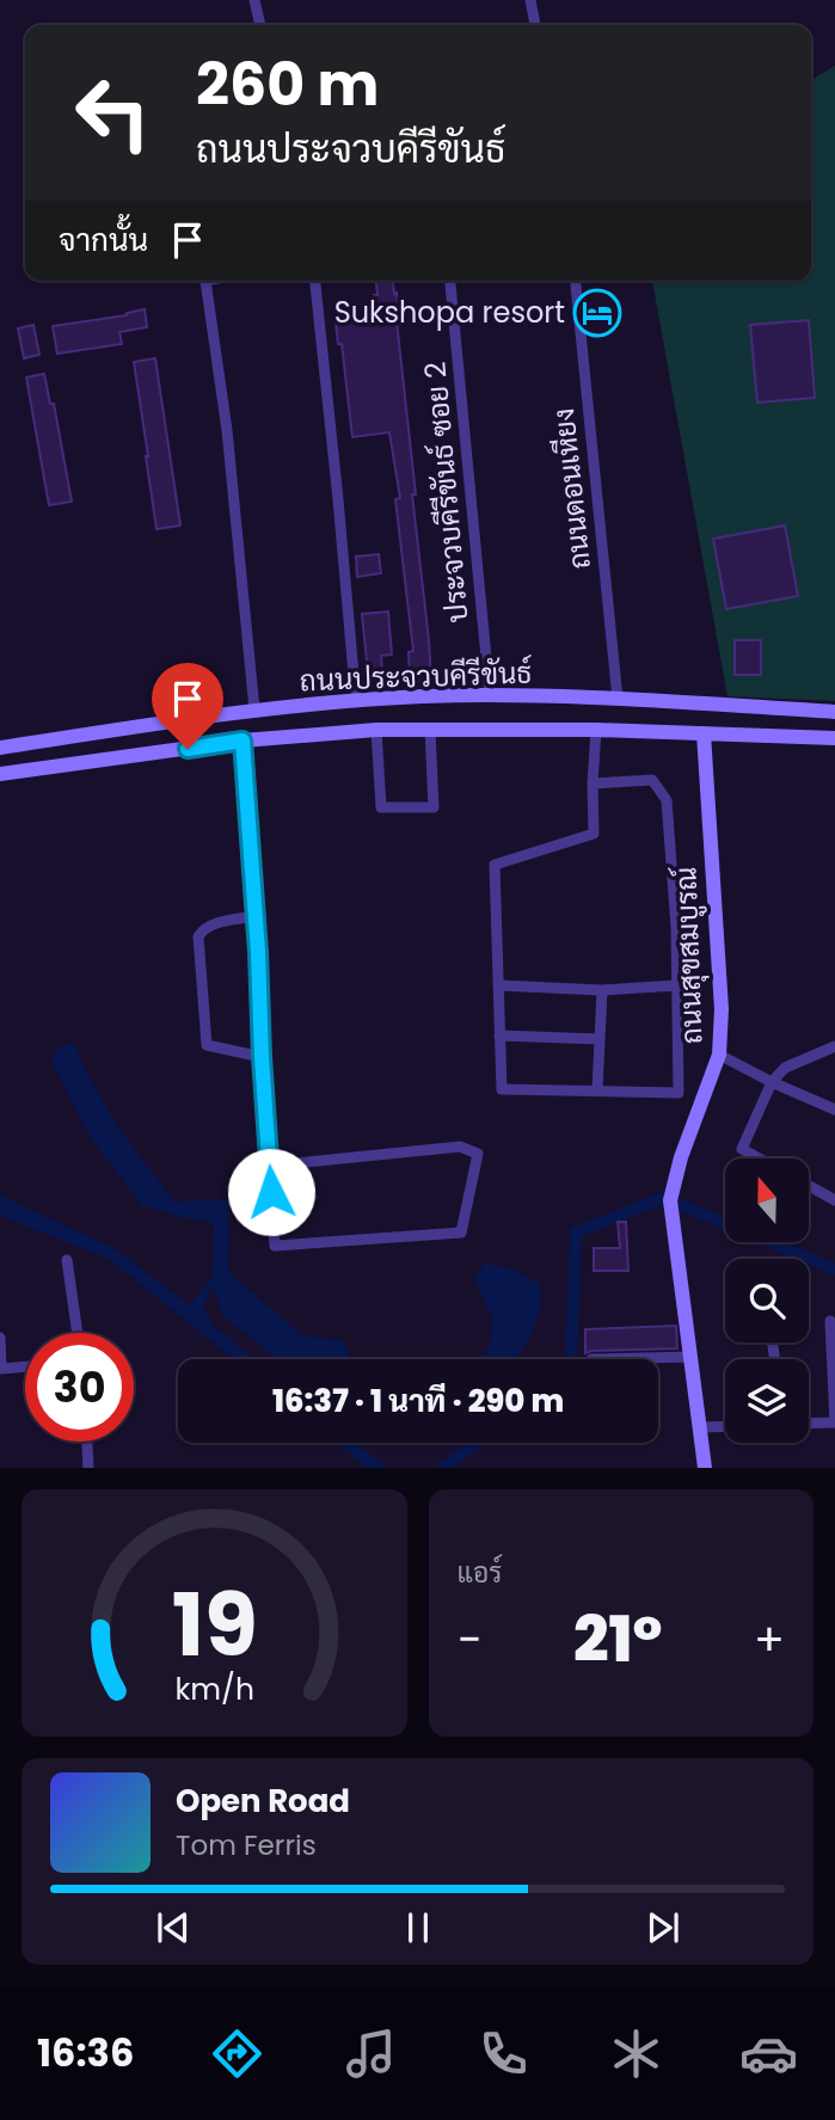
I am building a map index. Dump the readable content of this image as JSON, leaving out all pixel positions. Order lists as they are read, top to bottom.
{
  "streets": {
    "main road": ["ถนนประจวบคีรีขันธ์", "ถนนสุขสมบูรณ์"],
    "street": ["ถนนดอนเหียง", "ประจวบคีรีขันธ์ ซอย 2"]
  },
  "crossings": [
    ["ถนนดอนเหียง", "ถนนประจวบคีรีขันธ์"],
    ["ประจวบคีรีขันธ์ ซอย 2", "ถนนประจวบคีรีขันธ์"],
    ["ถนนประจวบคีรีขันธ์", "ถนนสุขสมบูรณ์"]
  ],
  "places": {
    "hotel": ["Sukshopa resort"]
  },
  "north": "top",
  "page": {
    "turn": ["260 m", "ถนนประจวบคีรีขันธ์"],
    "then": "จากนั้น",
    "limit": "30",
    "trip": "16:37 · 1 นาที · 290 m",
    "tile": "แอร์",
    "heat": ["−", "21°", "+"],
    "song": ["Open Road", "Tom Ferris"],
    "tabs": "16:36",
    "gauge": ["19", "km/h"]
  }
}
